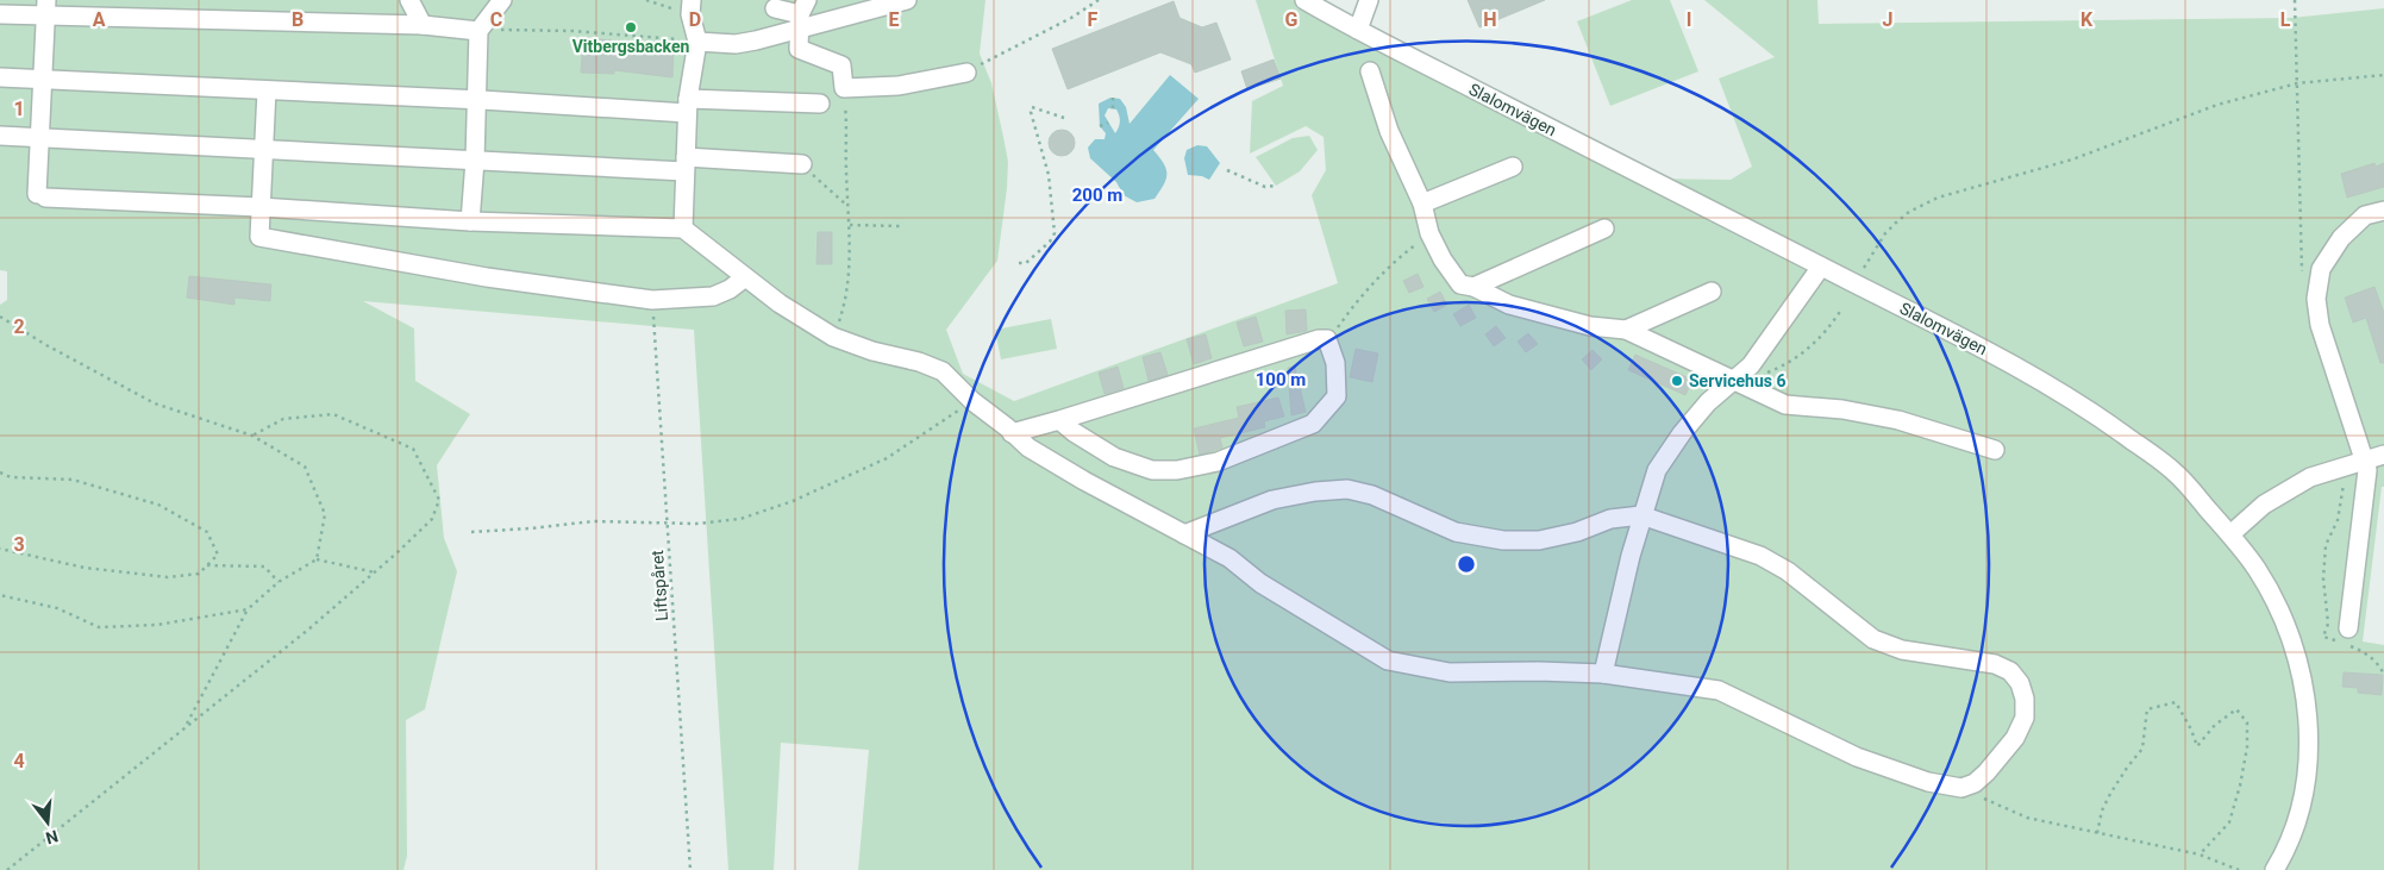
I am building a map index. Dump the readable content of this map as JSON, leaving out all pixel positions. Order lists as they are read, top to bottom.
{
  "streets": {
    "street": ["Slalomvägen"],
    "path": ["Liftspåret"]
  },
  "places": ["Vitbergsbacken", "Servicehus 6"],
  "north": "bottom",
  "grid": {
    "columns": [
      "A",
      "B",
      "C",
      "D",
      "E",
      "F",
      "G",
      "H",
      "I",
      "J",
      "K",
      "L"
    ],
    "rows": [
      "1",
      "2",
      "3",
      "4"
    ]
  },
  "rings": ["200 m", "100 m"]
}
